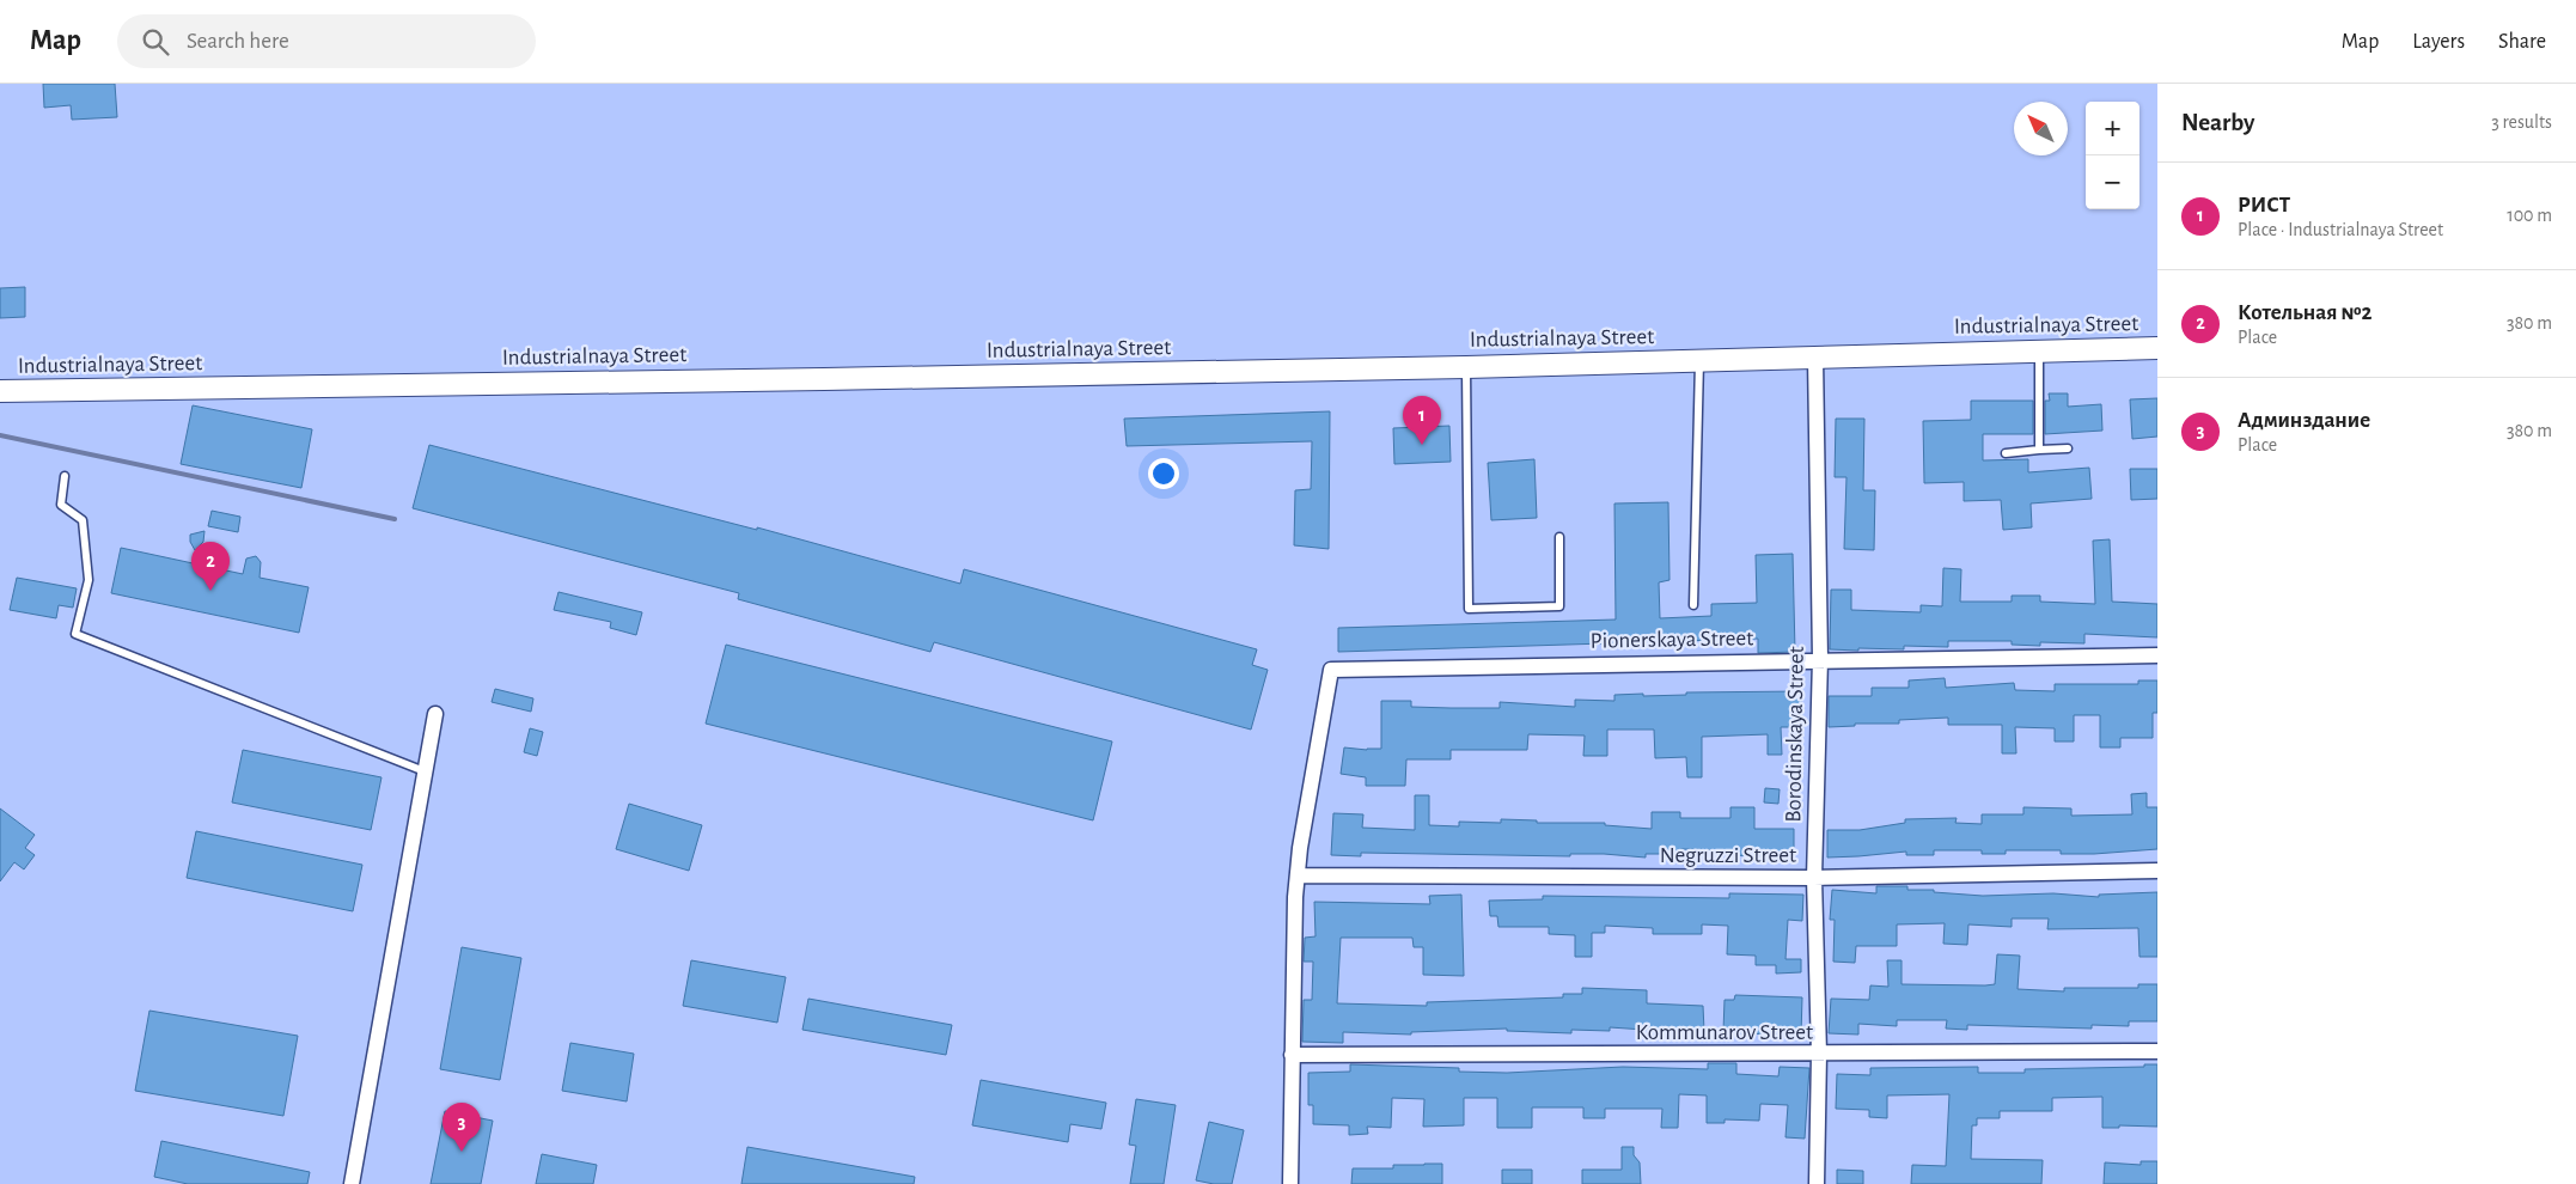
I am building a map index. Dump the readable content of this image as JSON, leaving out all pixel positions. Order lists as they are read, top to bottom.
{
  "streets": {
    "main road": ["Industrialnaya Street"],
    "street": [
      "Pionerskaya Street",
      "Borodinskaya Street",
      "Negruzzi Street",
      "Kommunarov Street"
    ]
  },
  "crossings": [
    ["Industrialnaya Street", "Borodinskaya Street"],
    ["Pionerskaya Street", "Borodinskaya Street"],
    ["Pionerskaya Street", "Negruzzi Street"],
    ["Borodinskaya Street", "Negruzzi Street"],
    ["Borodinskaya Street", "Kommunarov Street"]
  ],
  "north": "top left",
  "page": {
    "header": "Map",
    "search": "Search here",
    "nav": ["Map", "Layers", "Share"],
    "heading": ["Nearby", "3 results"],
    "map_buttons": ["+", "−"],
    "list": [
      {
        "mark": "1",
        "name": "РИСТ",
        "note": "Place · Industrialnaya Street",
        "value": "100 m"
      },
      {
        "mark": "2",
        "name": "Котельная №2",
        "note": "Place",
        "value": "380 m"
      },
      {
        "mark": "3",
        "name": "Админздание",
        "note": "Place",
        "value": "380 m"
      }
    ],
    "pins": ["1", "2", "3"]
  }
}
